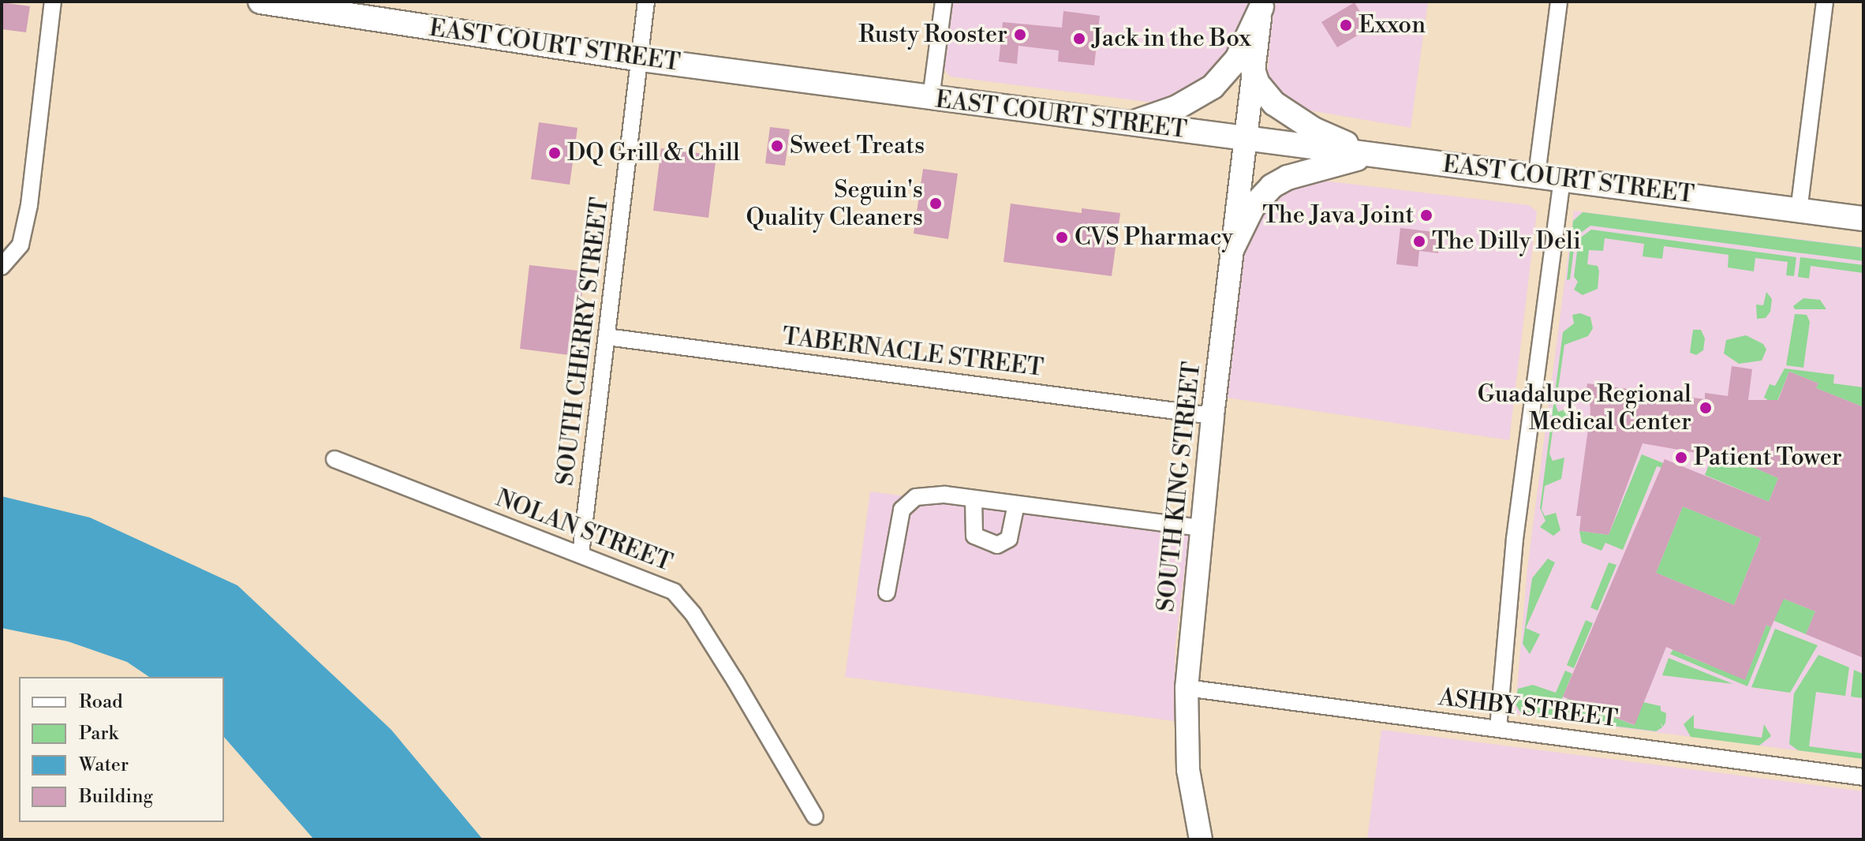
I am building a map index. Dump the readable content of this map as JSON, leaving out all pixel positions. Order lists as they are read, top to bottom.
{
  "streets": {
    "main road": ["EAST COURT STREET", "SOUTH KING STREET"],
    "street": [
      "SOUTH CHERRY STREET",
      "TABERNACLE STREET",
      "NOLAN STREET",
      "ASHBY STREET"
    ]
  },
  "crossings": [
    ["EAST COURT STREET", "SOUTH CHERRY STREET"],
    ["EAST COURT STREET", "SOUTH KING STREET"],
    ["SOUTH CHERRY STREET", "TABERNACLE STREET"],
    ["SOUTH CHERRY STREET", "NOLAN STREET"],
    ["TABERNACLE STREET", "SOUTH KING STREET"],
    ["SOUTH KING STREET", "ASHBY STREET"]
  ],
  "places": [
    "Exxon",
    "Rusty Rooster",
    "Jack in the Box",
    "Sweet Treats",
    "DQ Grill & Chill",
    "Seguin's Quality Cleaners",
    "The Java Joint",
    "CVS Pharmacy",
    "The Dilly Deli",
    "Guadalupe Regional Medical Center",
    "Patient Tower"
  ],
  "legend": [
    "Road",
    "Park",
    "Water",
    "Building"
  ]
}
